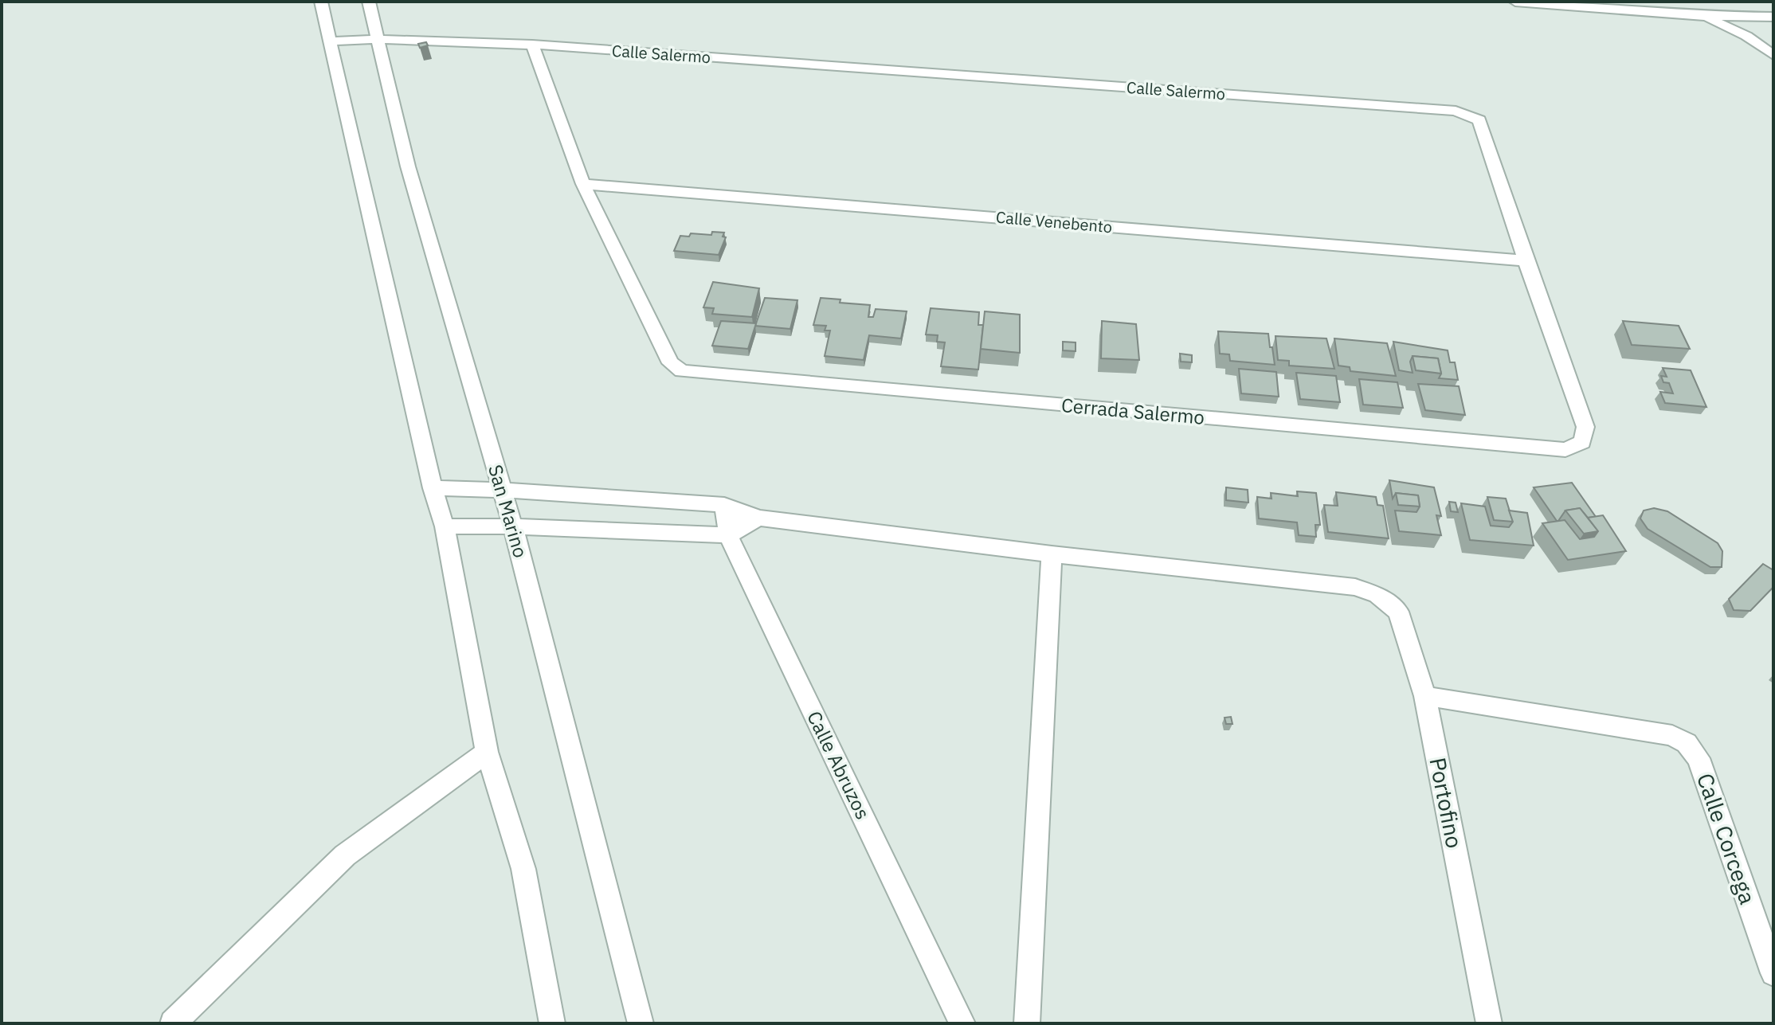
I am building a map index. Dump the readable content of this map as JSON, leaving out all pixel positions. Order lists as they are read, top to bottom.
{
  "streets": {
    "street": [
      "Calle Salermo",
      "Calle Venebento",
      "Cerrada Salermo",
      "San Marino",
      "Calle Abruzos",
      "Portofino",
      "Calle Corcega"
    ]
  },
  "crossings": [
    ["Calle Salermo", "Calle Venebento"],
    ["Calle Salermo", "Cerrada Salermo"],
    ["Calle Salermo", "San Marino"],
    ["Calle Venebento", "Cerrada Salermo"],
    ["Portofino", "Calle Corcega"]
  ]
}
